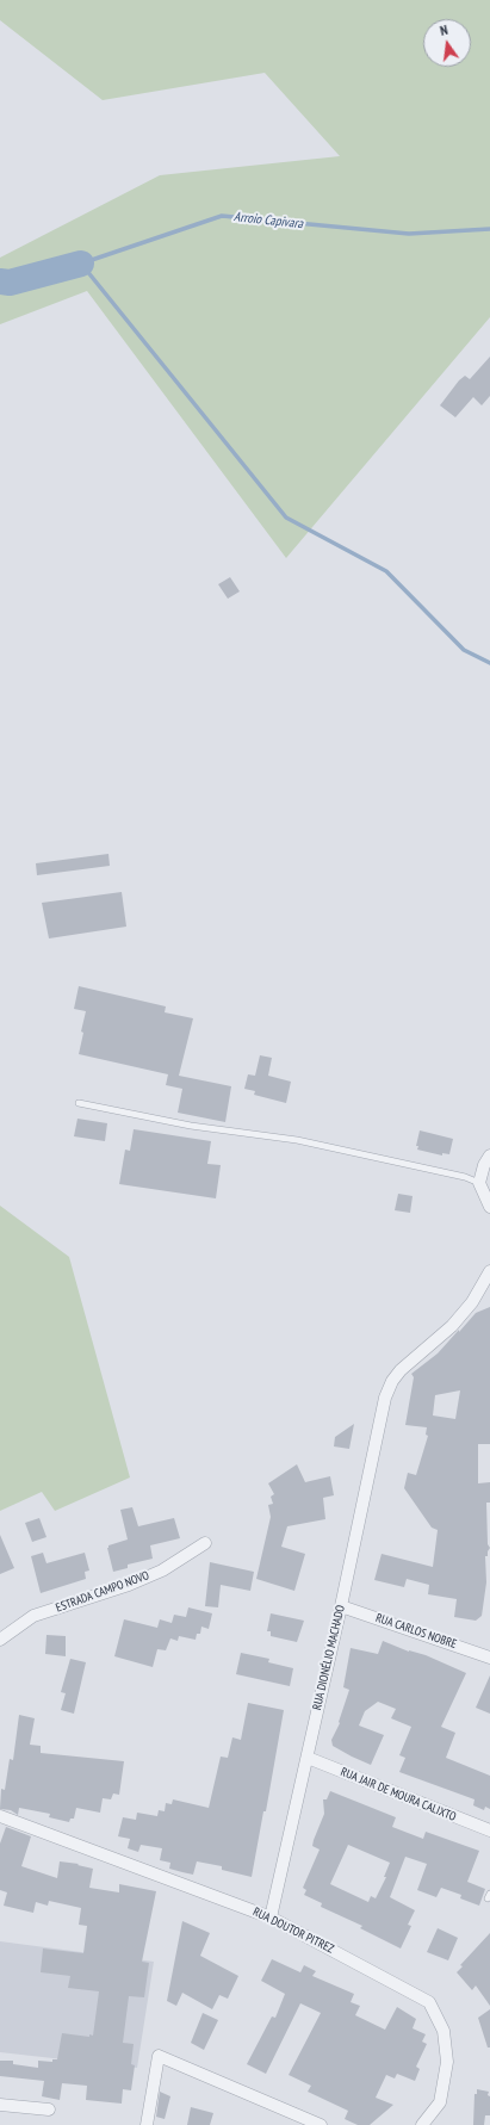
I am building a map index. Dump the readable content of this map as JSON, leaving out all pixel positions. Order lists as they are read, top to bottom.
{
  "streets": {
    "street": [
      "ESTRADA CAMPO NOVO",
      "RUA CARLOS NOBRE",
      "RUA DIONÉLIO MACHADO",
      "RUA JAIR DE MOURA CALIXTO",
      "RUA DOUTOR PITREZ"
    ]
  },
  "crossings": [
    ["RUA CARLOS NOBRE", "RUA DIONÉLIO MACHADO"],
    ["RUA DIONÉLIO MACHADO", "RUA JAIR DE MOURA CALIXTO"],
    ["RUA DIONÉLIO MACHADO", "RUA DOUTOR PITREZ"]
  ],
  "water": ["Arroio Capivara"],
  "north": "top"
}
